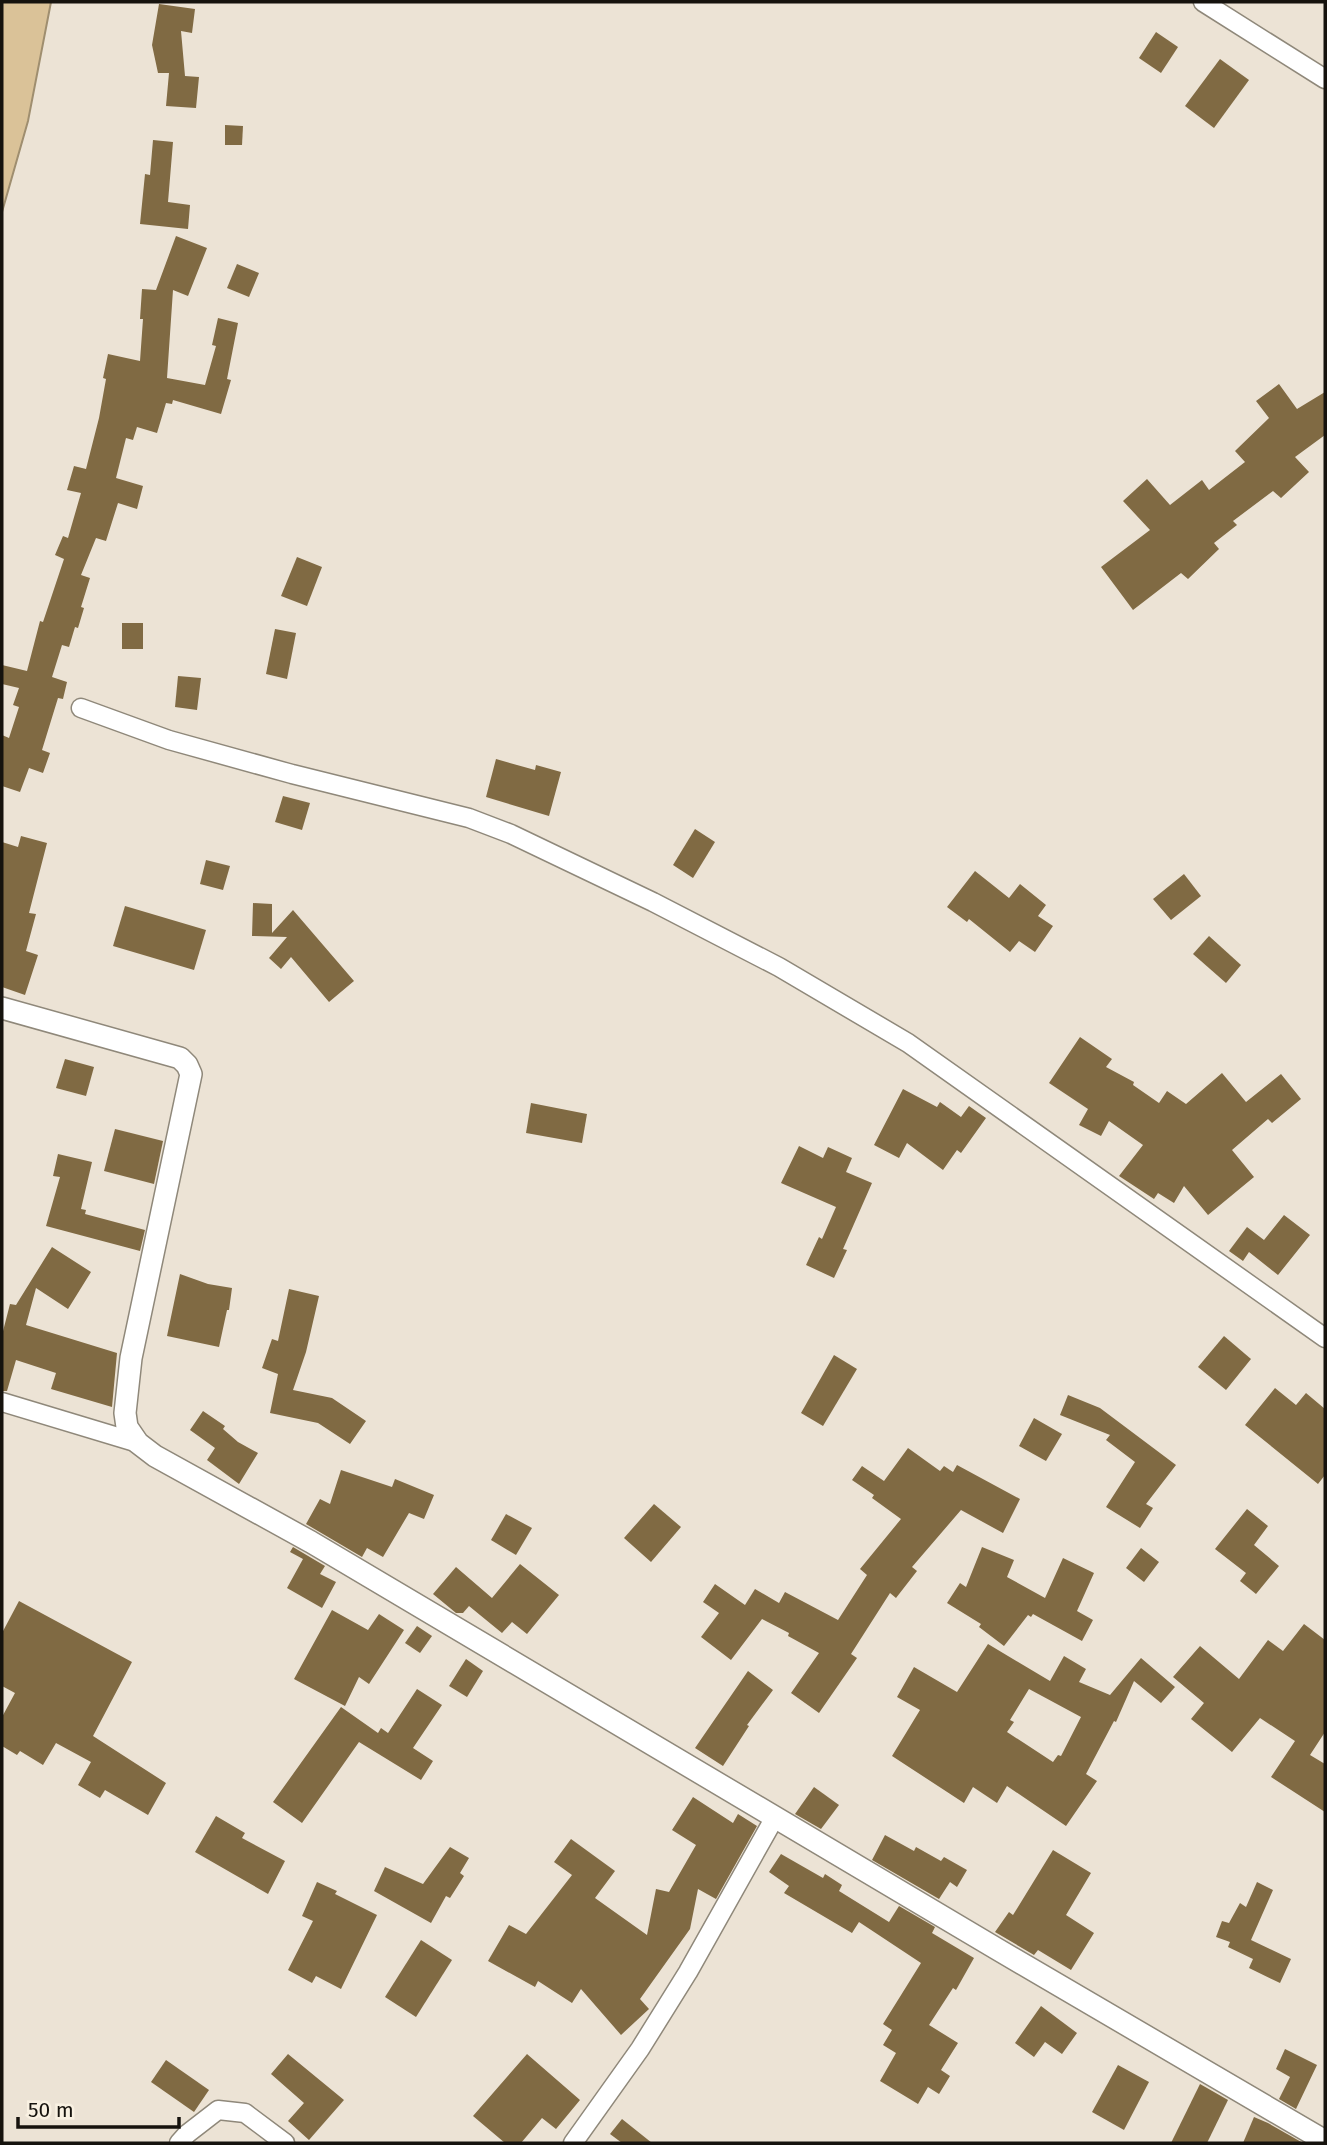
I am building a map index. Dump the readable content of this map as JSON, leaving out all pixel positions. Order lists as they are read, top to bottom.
{
  "scale_bar": "50 m"
}
